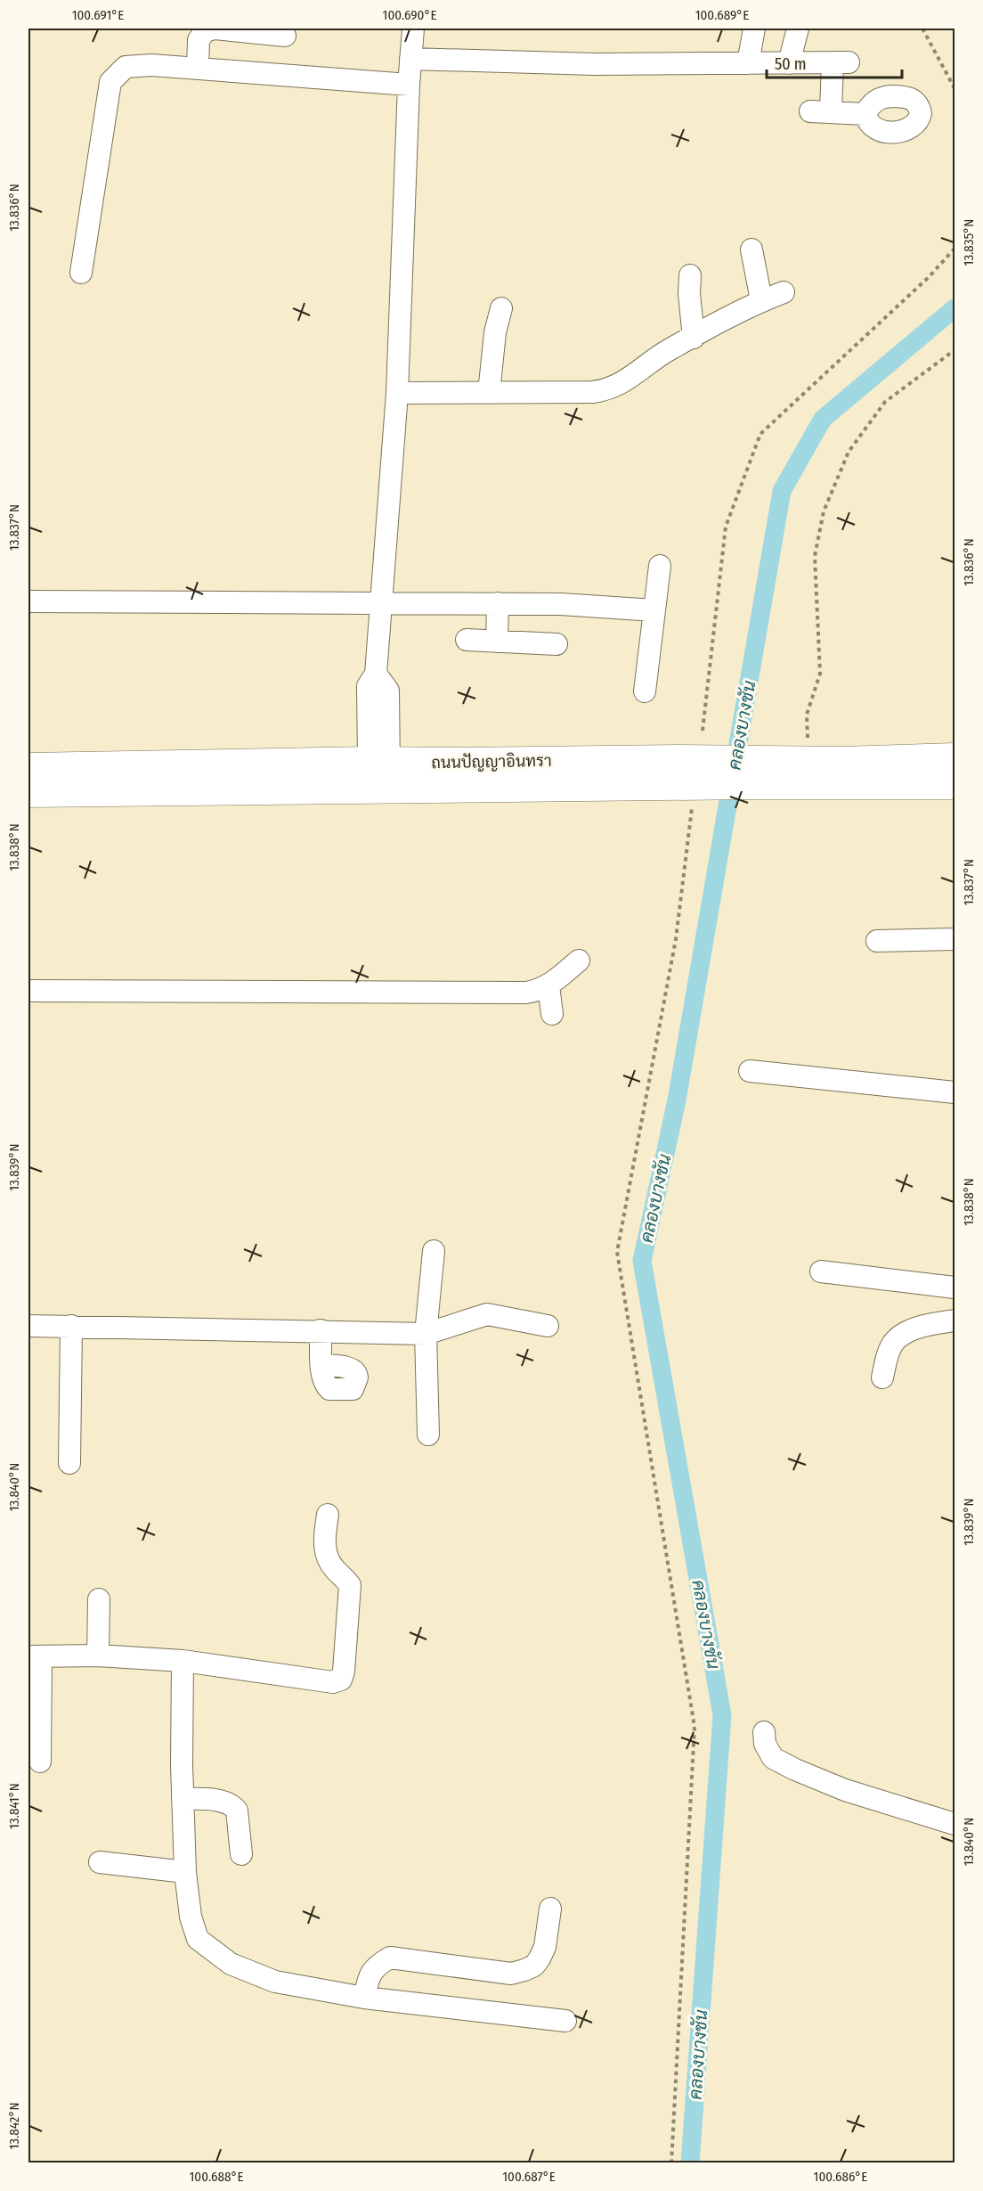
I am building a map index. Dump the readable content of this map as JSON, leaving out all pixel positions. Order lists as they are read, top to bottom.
{
  "streets": {
    "main road": ["ถนนปัญญาอินทรา"]
  },
  "water": ["คลองบางชัน"],
  "scale_bar": "50 m",
  "coordinates": [
    "100.691°E",
    "100.690°E",
    "100.689°E",
    "13.836°N",
    "13.835°N",
    "13.837°N",
    "13.838°N",
    "13.839°N",
    "13.840°N",
    "13.841°N",
    "13.842°N",
    "100.688°E",
    "100.687°E",
    "100.686°E"
  ]
}
